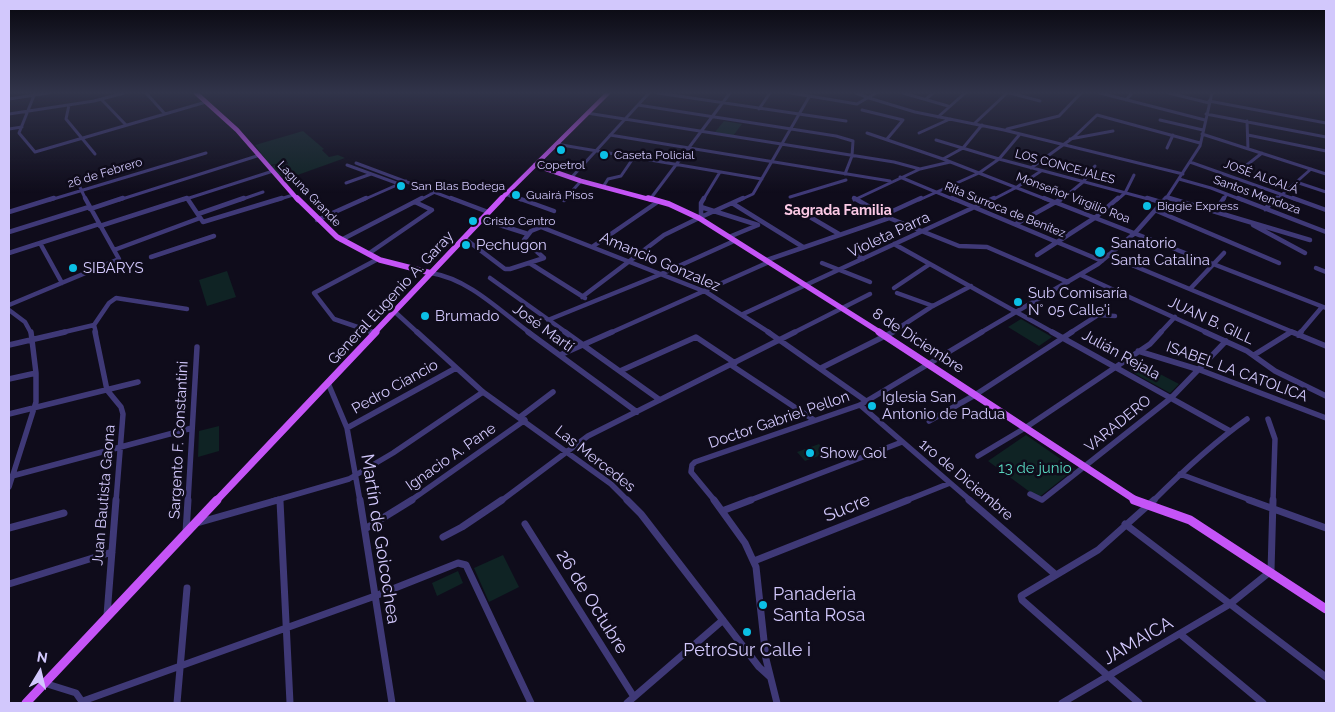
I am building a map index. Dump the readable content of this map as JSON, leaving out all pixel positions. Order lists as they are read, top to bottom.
{
  "streets": {
    "main road": ["Laguna Grande", "General Eugenio A. Garay", "8 de Diciembre"],
    "street": [
      "LOS CONCEJALES",
      "26 de Febrero",
      "JOSÉ ALCALÁ",
      "Santos Mendoza",
      "Monseñor Virgilio Roa",
      "Rita Surroca de Benítez",
      "Violeta Parra",
      "Amancio Gonzalez",
      "JUAN B. GILL",
      "José Martí",
      "Julián Rejala",
      "ISABEL LA CATOLICA",
      "Pedro Ciancio",
      "Doctor Gabriel Pellon",
      "VARADERO",
      "Sargento F. Constantini",
      "Ignacio A. Pane",
      "Las Mercedes",
      "1ro de Diciembre",
      "Juan Bautista Gaona",
      "Sucre",
      "Martín de Goicochea",
      "26 de Octubre",
      "JAMAICA"
    ]
  },
  "crossings": [
    ["LOS CONCEJALES", "Monseñor Virgilio Roa"],
    ["LOS CONCEJALES", "Rita Surroca de Benítez"],
    ["LOS CONCEJALES", "Violeta Parra"],
    ["LOS CONCEJALES", "Doctor Gabriel Pellon"],
    ["JOSÉ ALCALÁ", "Doctor Gabriel Pellon"],
    ["Laguna Grande", "General Eugenio A. Garay"],
    ["Laguna Grande", "José Martí"],
    ["Santos Mendoza", "Doctor Gabriel Pellon"],
    ["Monseñor Virgilio Roa", "Violeta Parra"],
    ["Monseñor Virgilio Roa", "Doctor Gabriel Pellon"],
    ["Rita Surroca de Benítez", "Violeta Parra"],
    ["Rita Surroca de Benítez", "Doctor Gabriel Pellon"],
    ["Violeta Parra", "Amancio Gonzalez"],
    ["Violeta Parra", "8 de Diciembre"],
    ["Violeta Parra", "Julián Rejala"],
    ["Amancio Gonzalez", "General Eugenio A. Garay"],
    ["Amancio Gonzalez", "Doctor Gabriel Pellon"],
    ["General Eugenio A. Garay", "José Martí"],
    ["General Eugenio A. Garay", "8 de Diciembre"],
    ["General Eugenio A. Garay", "Sargento F. Constantini"],
    ["General Eugenio A. Garay", "Las Mercedes"],
    ["General Eugenio A. Garay", "Juan Bautista Gaona"],
    ["General Eugenio A. Garay", "Martín de Goicochea"],
    ["JUAN B. GILL", "Doctor Gabriel Pellon"],
    ["JUAN B. GILL", "VARADERO"],
    ["8 de Diciembre", "Doctor Gabriel Pellon"],
    ["8 de Diciembre", "VARADERO"],
    ["8 de Diciembre", "JAMAICA"],
    ["Julián Rejala", "Doctor Gabriel Pellon"],
    ["Julián Rejala", "VARADERO"],
    ["ISABEL LA CATOLICA", "VARADERO"],
    ["Pedro Ciancio", "Las Mercedes"],
    ["Pedro Ciancio", "Martín de Goicochea"],
    ["Doctor Gabriel Pellon", "Las Mercedes"],
    ["Doctor Gabriel Pellon", "1ro de Diciembre"],
    ["Doctor Gabriel Pellon", "Sucre"],
    ["Ignacio A. Pane", "Las Mercedes"],
    ["Ignacio A. Pane", "Martín de Goicochea"],
    ["1ro de Diciembre", "Sucre"]
  ],
  "districts": ["Sagrada Familia"],
  "parks": ["13 de junio"],
  "places": [
    "Copetrol",
    "Caseta Policial",
    "San Blas Bodega",
    "Guairá Pisos",
    "Biggie Express",
    "Cristo Centro",
    "Pechugon",
    "Sanatorio Santa Catalina",
    "SIBARYS",
    "Sub Comisaría N° 05 Calle'i",
    "Brumado",
    "Iglesia San Antonio de Padua",
    "Show Gol",
    "Panaderia Santa Rosa",
    "PetroSur Calle i"
  ],
  "north": "top"
}
